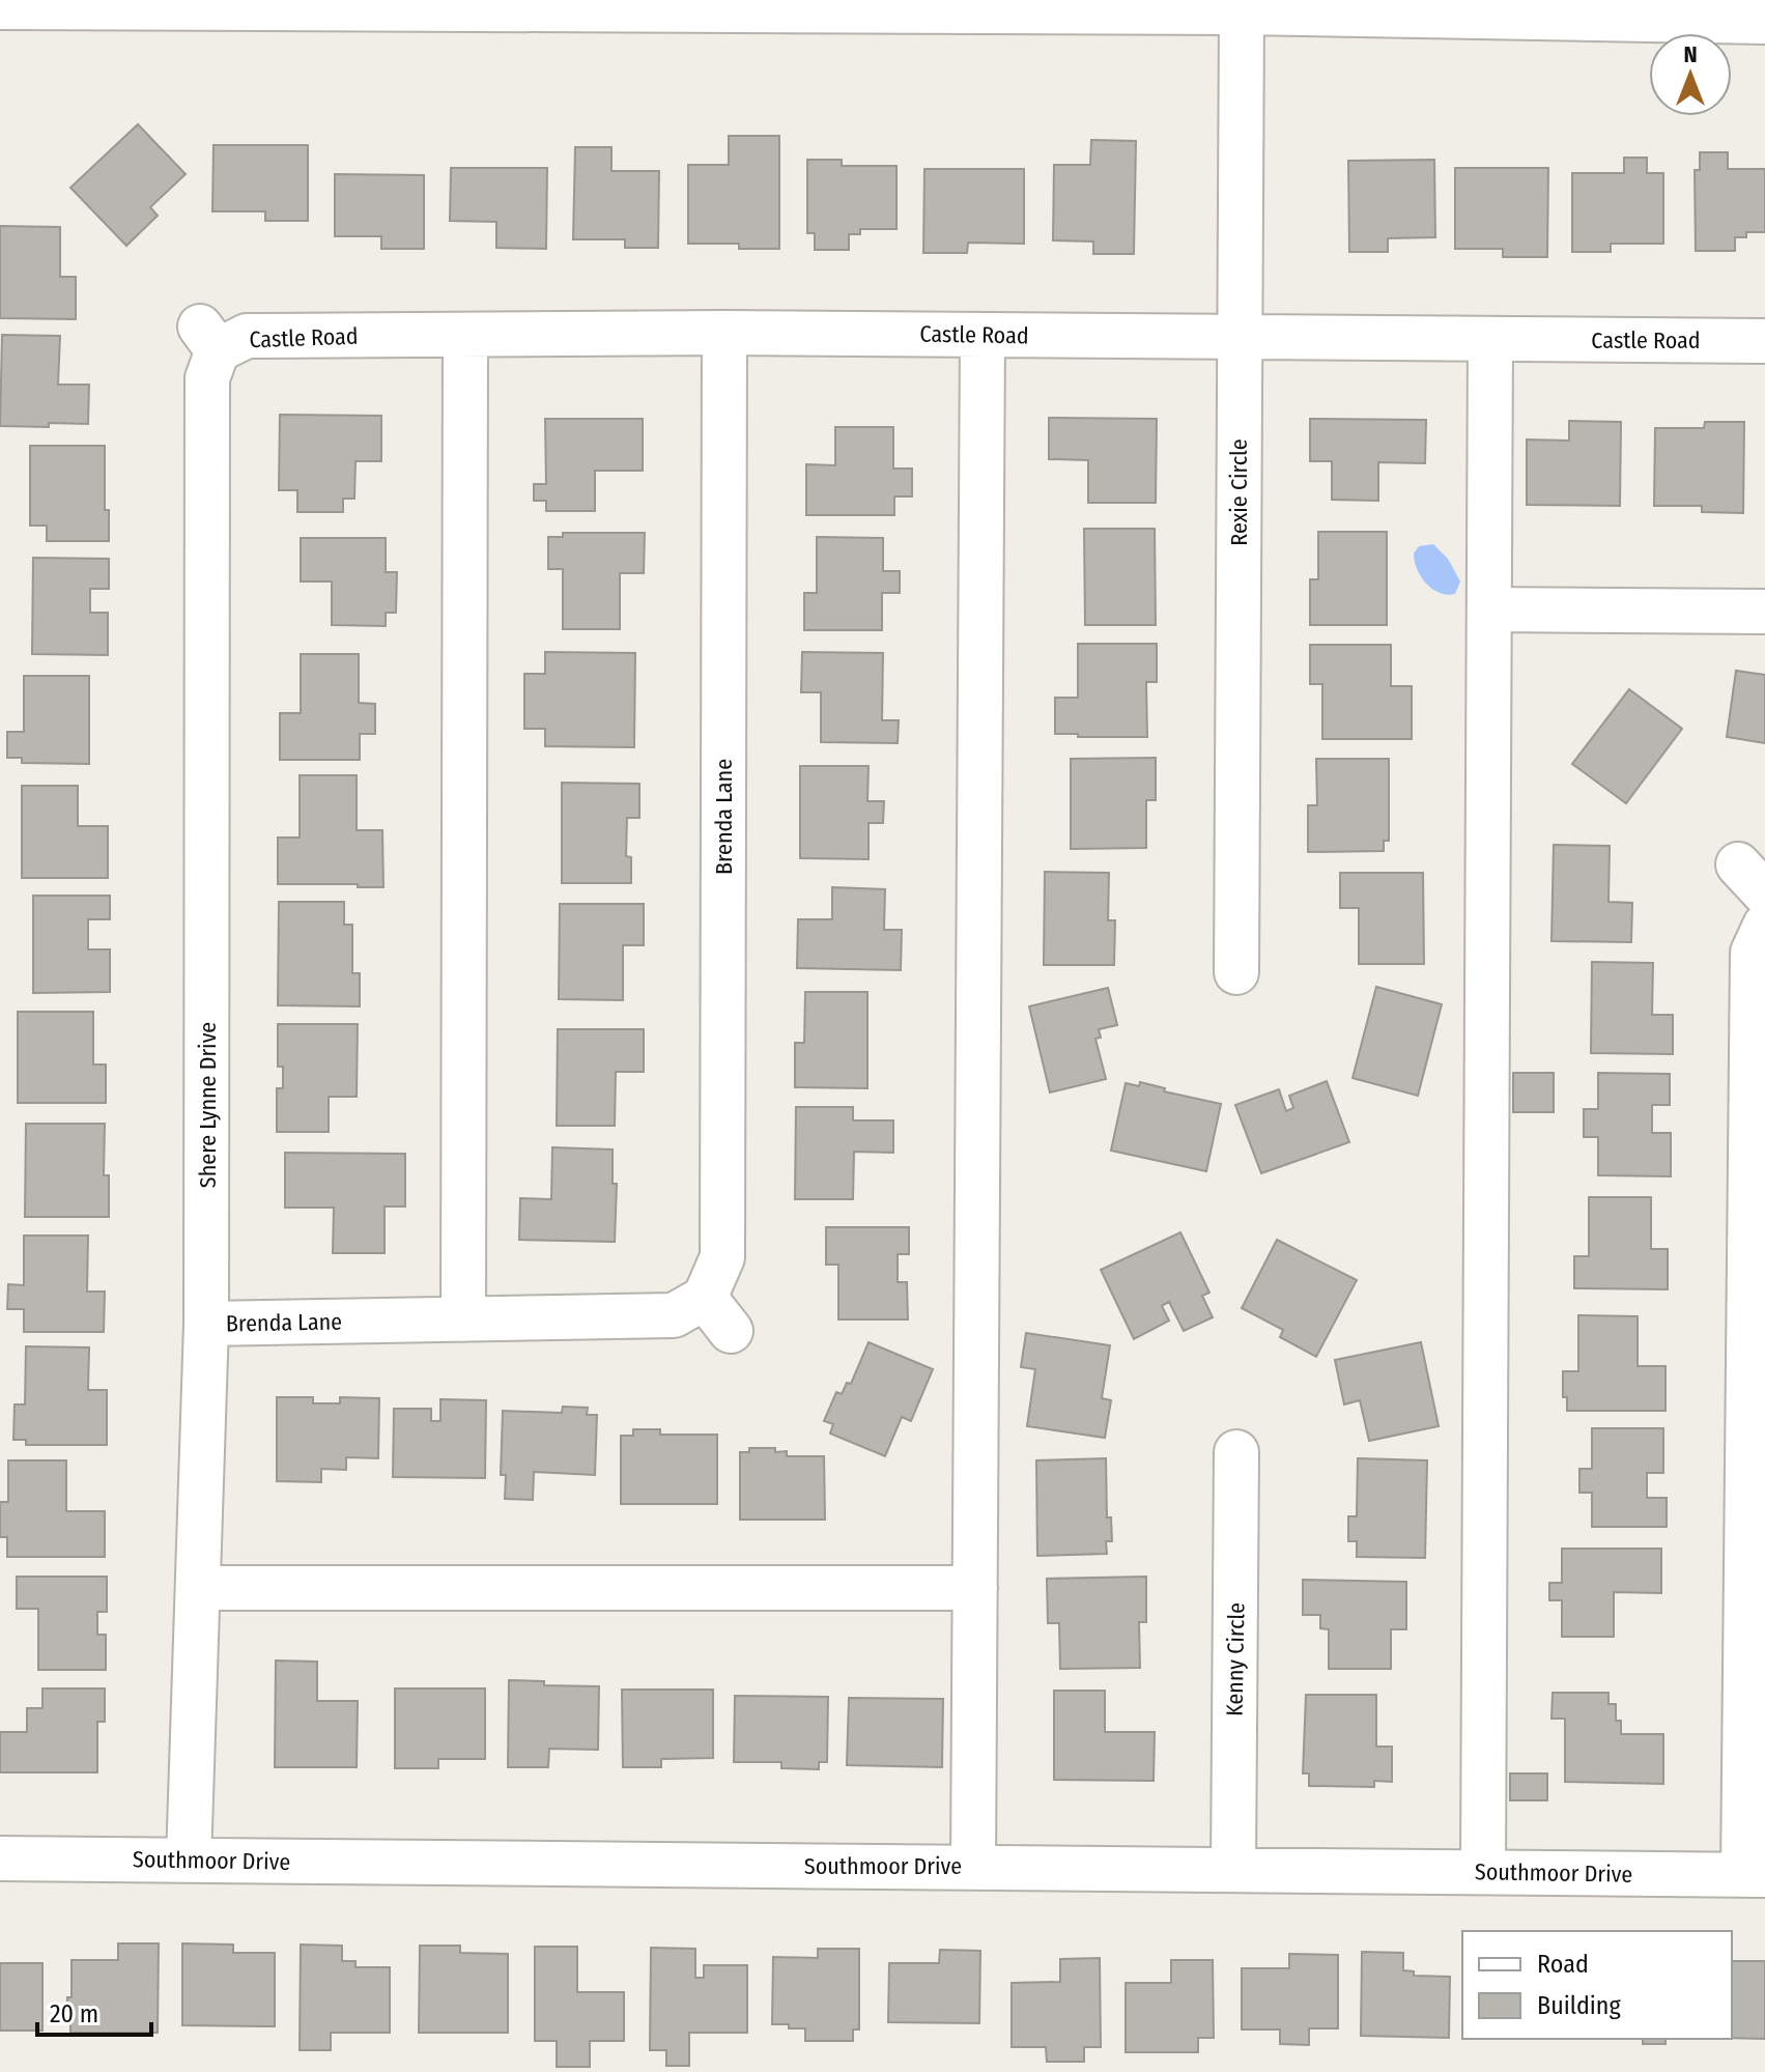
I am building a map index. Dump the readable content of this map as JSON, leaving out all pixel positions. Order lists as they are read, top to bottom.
{
  "streets": {
    "street": [
      "Castle Road",
      "Rexie Circle",
      "Brenda Lane",
      "Shere Lynne Drive",
      "Kenny Circle",
      "Southmoor Drive"
    ]
  },
  "crossings": [
    ["Castle Road", "Rexie Circle"],
    ["Castle Road", "Brenda Lane"],
    ["Castle Road", "Shere Lynne Drive"],
    ["Brenda Lane", "Shere Lynne Drive"],
    ["Shere Lynne Drive", "Southmoor Drive"],
    ["Kenny Circle", "Southmoor Drive"]
  ],
  "legend": ["Road", "Building"],
  "scale_bar": "20 m",
  "north": "top"
}
